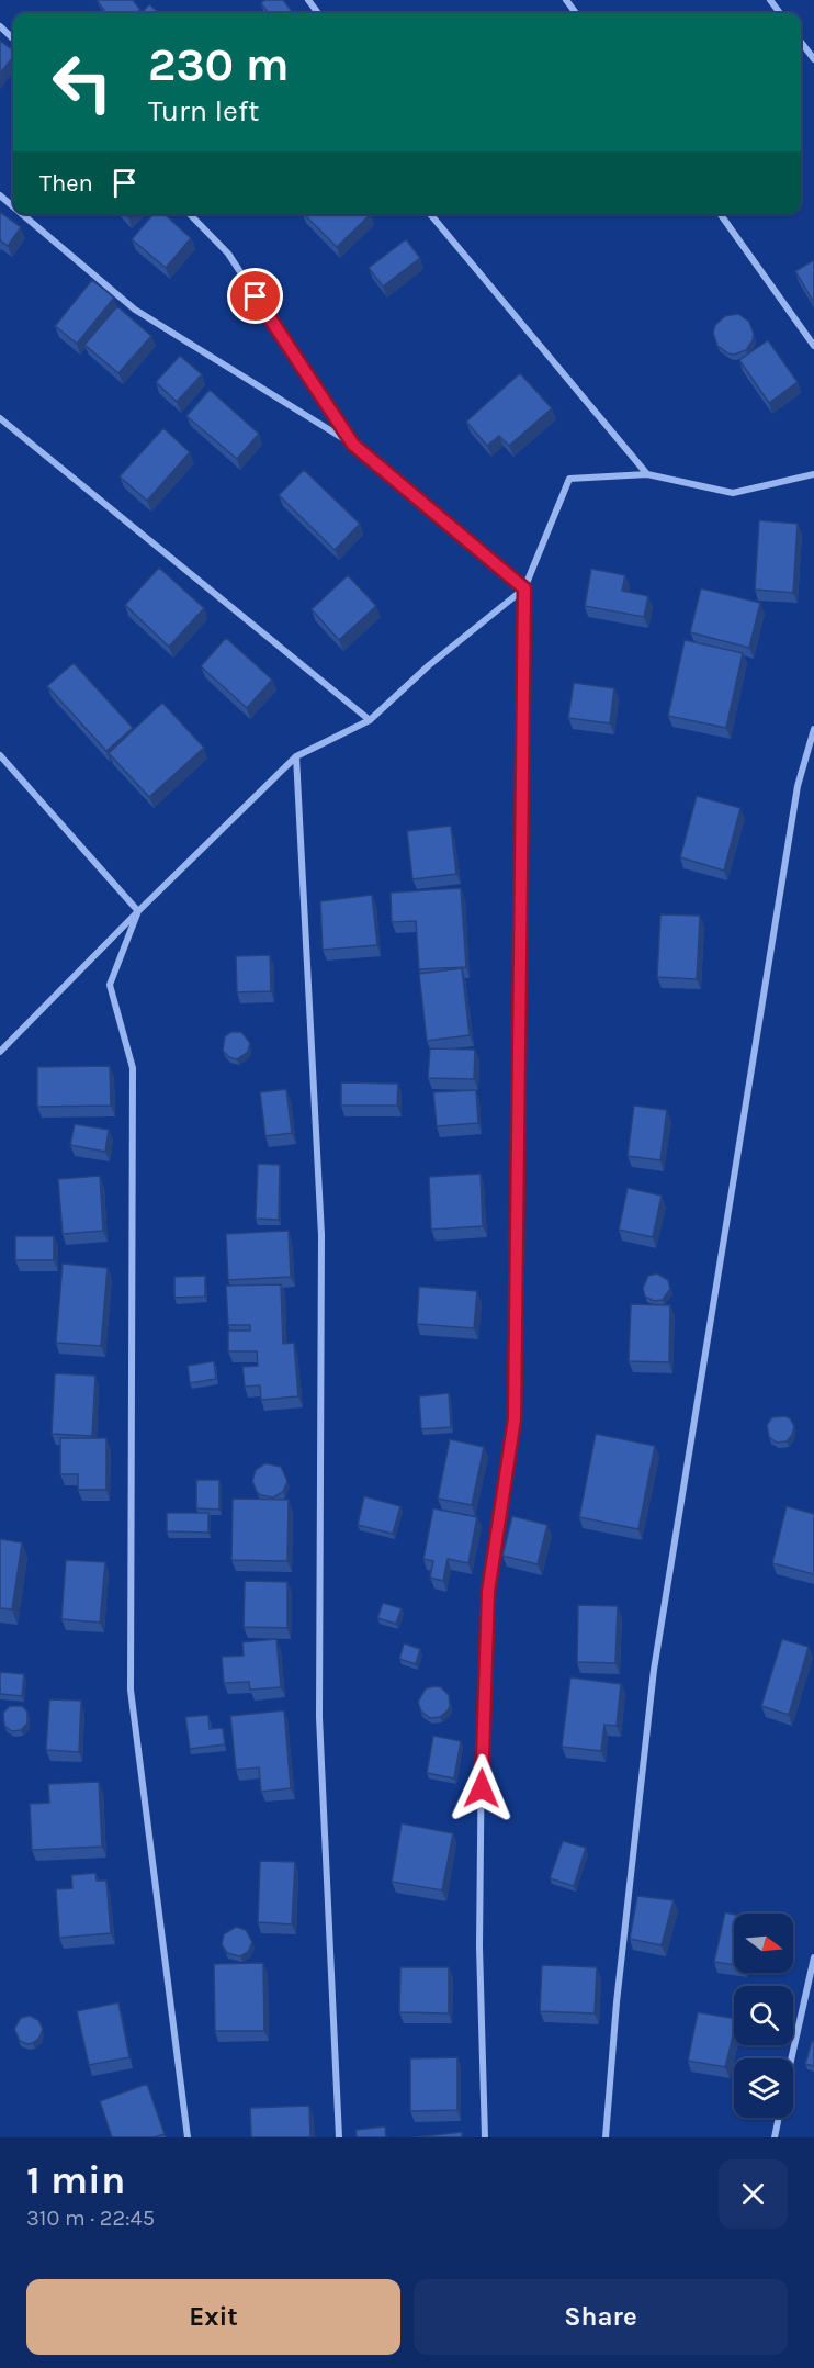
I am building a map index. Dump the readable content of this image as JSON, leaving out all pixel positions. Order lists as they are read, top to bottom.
{
  "north": "right",
  "page": {
    "turn": ["230 m", "Turn left"],
    "then": "Then",
    "heading": ["1 min", "310 m · 22:45"],
    "buttons": ["Exit", "Share"]
  }
}
